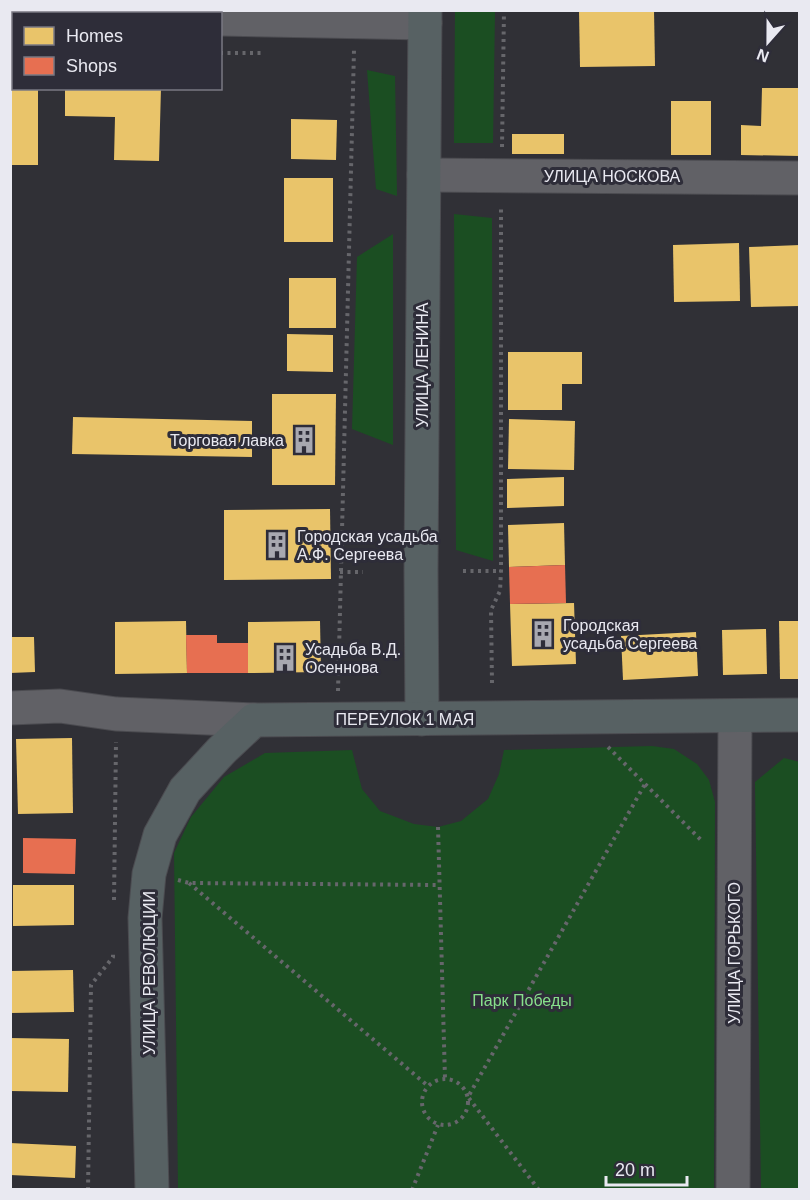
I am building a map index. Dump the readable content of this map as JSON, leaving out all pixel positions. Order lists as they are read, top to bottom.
{
  "streets": {
    "main road": ["УЛИЦА ЛЕНИНА", "ПЕРЕУЛОК 1 МАЯ", "УЛИЦА РЕВОЛЮЦИИ"],
    "street": ["УЛИЦА НОСКОВА", "УЛИЦА ГОРЬКОГО"]
  },
  "crossings": [
    ["УЛИЦА НОСКОВА", "УЛИЦА ЛЕНИНА"],
    ["УЛИЦА ЛЕНИНА", "ПЕРЕУЛОК 1 МАЯ"],
    ["ПЕРЕУЛОК 1 МАЯ", "УЛИЦА ГОРЬКОГО"],
    ["ПЕРЕУЛОК 1 МАЯ", "УЛИЦА РЕВОЛЮЦИИ"]
  ],
  "parks": ["Парк Победы"],
  "places": {
    "building": [
      "Торговая лавка",
      "Городская усадьба А.Ф. Сергеева",
      "Городская усадьба Сергеева",
      "Усадьба В.Д. Осеннова"
    ]
  },
  "legend": ["Homes", "Shops"],
  "scale_bar": "20 m",
  "north": "bottom"
}
